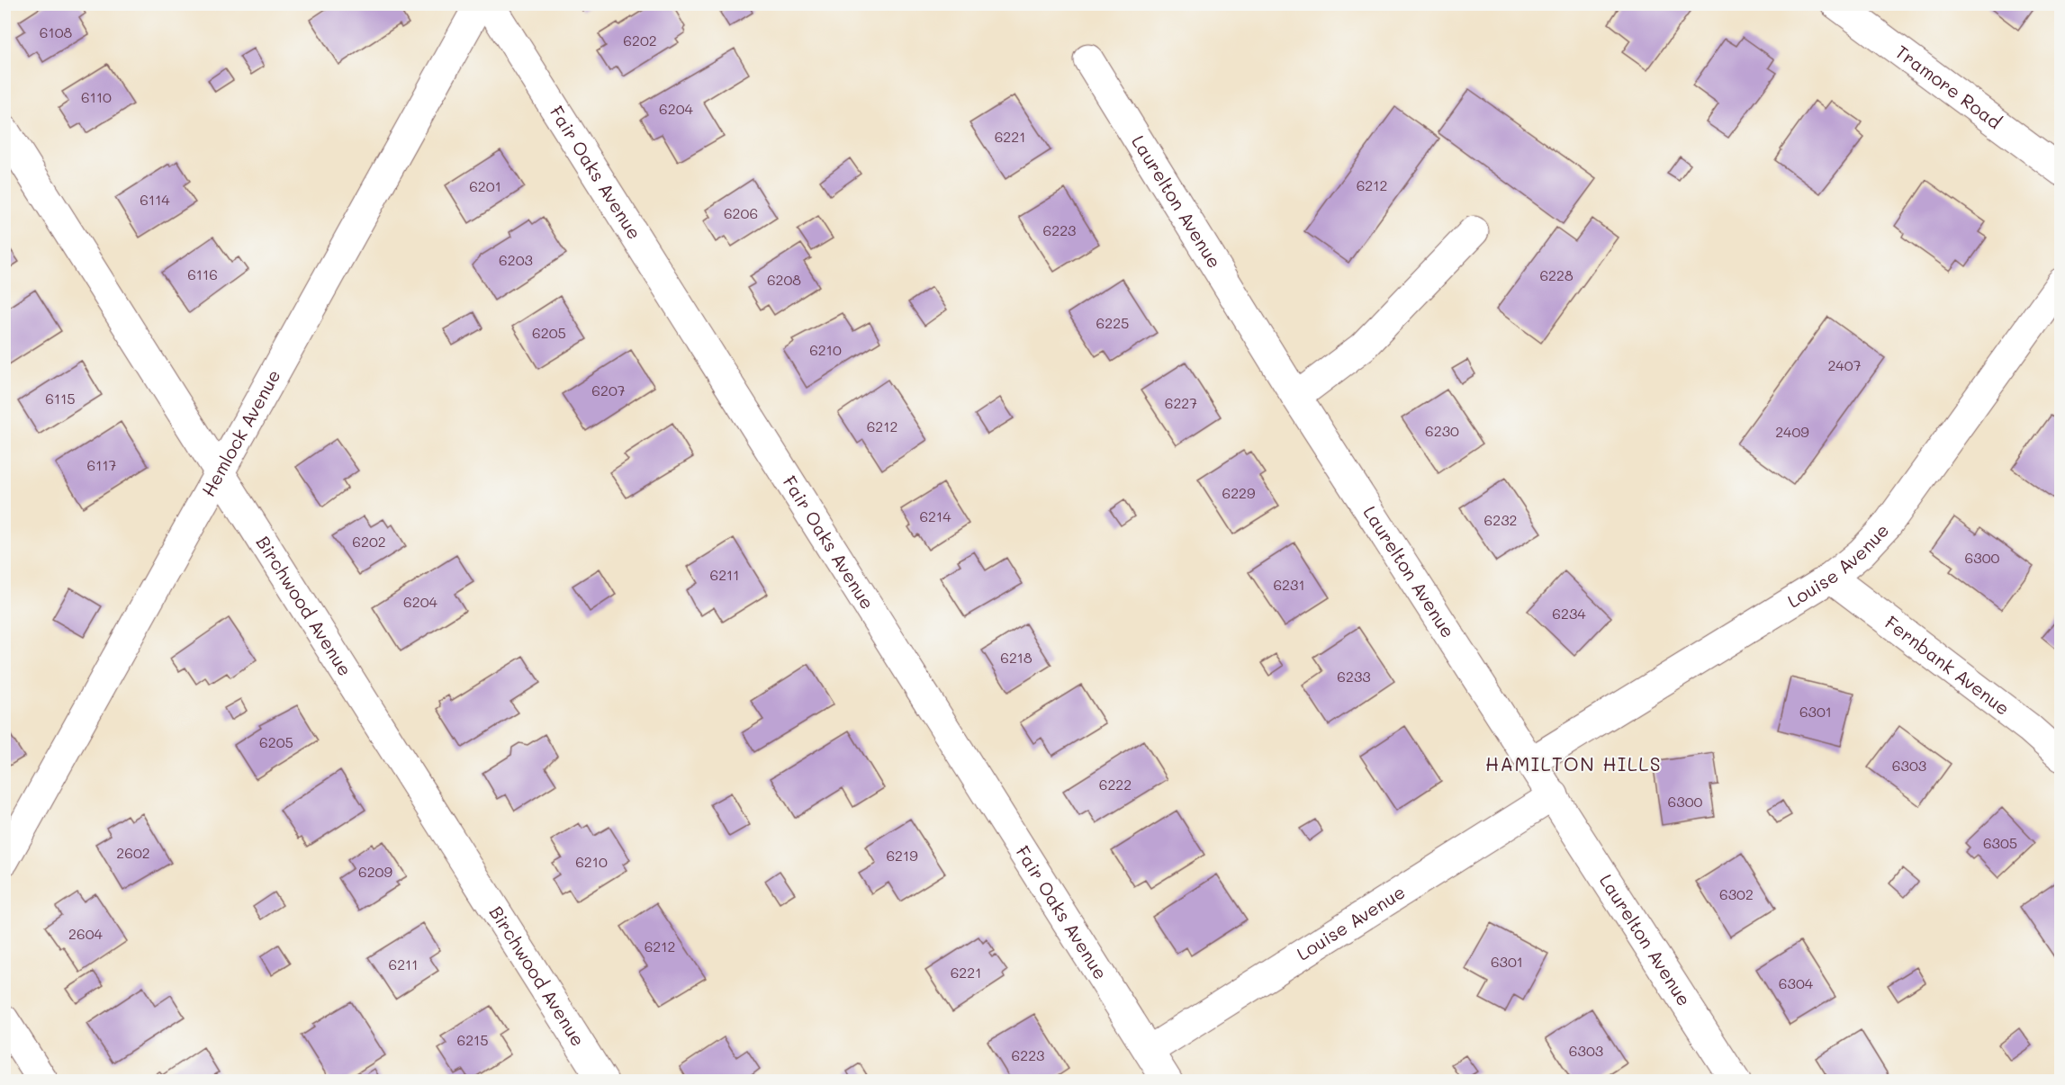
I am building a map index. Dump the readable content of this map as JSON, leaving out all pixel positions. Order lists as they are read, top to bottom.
{
  "streets": {
    "street": [
      "Tramore Road",
      "Fair Oaks Avenue",
      "Laurelton Avenue",
      "Hemlock Avenue",
      "Louise Avenue",
      "Birchwood Avenue",
      "Fernbank Avenue"
    ]
  },
  "crossings": [
    ["Fair Oaks Avenue", "Louise Avenue"],
    ["Laurelton Avenue", "Louise Avenue"],
    ["Hemlock Avenue", "Birchwood Avenue"],
    ["Louise Avenue", "Fernbank Avenue"]
  ],
  "districts": ["HAMILTON HILLS"],
  "house_numbers": [
    "6108",
    "6202",
    "6110",
    "6204",
    "6221",
    "6212",
    "6201",
    "6114",
    "6206",
    "6223",
    "6203",
    "6116",
    "6228",
    "6208",
    "6225",
    "6205",
    "6210",
    "2407",
    "6207",
    "6115",
    "6227",
    "6212",
    "6230",
    "2409",
    "6117",
    "6229",
    "6214",
    "6232",
    "6202",
    "6300",
    "6211",
    "6231",
    "6204",
    "6234",
    "6218",
    "6233",
    "6301",
    "6205",
    "6303",
    "6222",
    "6300",
    "6305",
    "2602",
    "6219",
    "6210",
    "6209",
    "6302",
    "2604",
    "6212",
    "6301",
    "6211",
    "6221",
    "6304",
    "6215",
    "6303",
    "6223"
  ]
}
